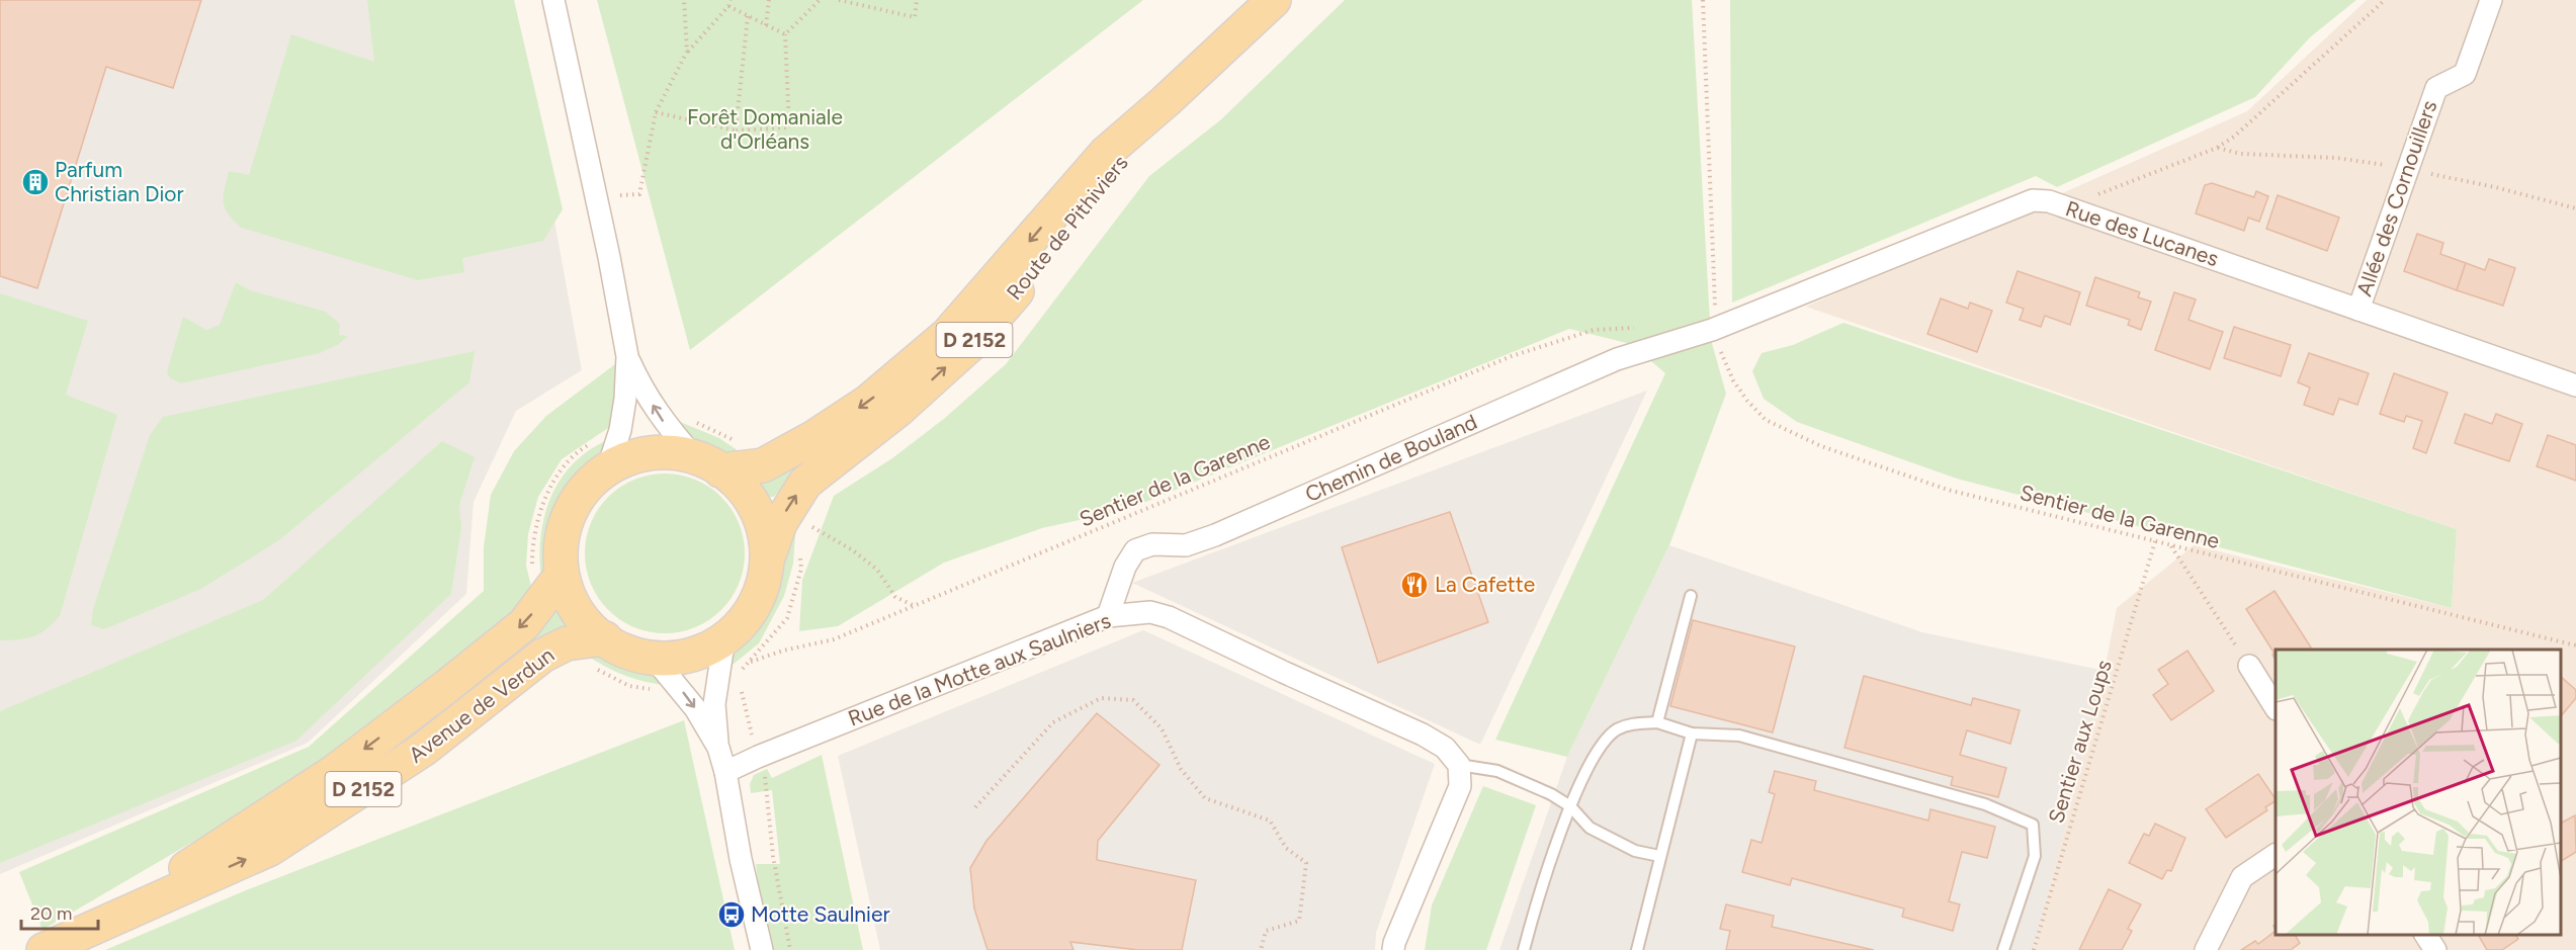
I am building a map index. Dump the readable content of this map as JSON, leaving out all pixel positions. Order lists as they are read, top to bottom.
{
  "streets": {
    "main road": ["Route de Pithiviers", "D 2152", "Avenue de Verdun"],
    "street": [
      "Allée des Cornouillers",
      "Rue des Lucanes",
      "Chemin de Bouland",
      "Rue de la Motte aux Saulniers"
    ],
    "path": ["Sentier de la Garenne", "Sentier aux Loups"]
  },
  "crossings": [
    ["Allée des Cornouillers", "Rue des Lucanes"],
    ["Route de Pithiviers", "Avenue de Verdun"],
    ["Rue des Lucanes", "Chemin de Bouland"],
    ["Rue des Lucanes", "Sentier de la Garenne"],
    ["Chemin de Bouland", "Sentier de la Garenne"],
    ["Chemin de Bouland", "Rue de la Motte aux Saulniers"],
    ["Sentier de la Garenne", "Sentier aux Loups"]
  ],
  "parks": ["Forêt Domaniale d'Orléans"],
  "places": {
    "building": ["Parfum Christian Dior"],
    "restaurant": ["La Cafette"],
    "bus stop": ["Motte Saulnier"]
  },
  "scale_bar": "20 m"
}
